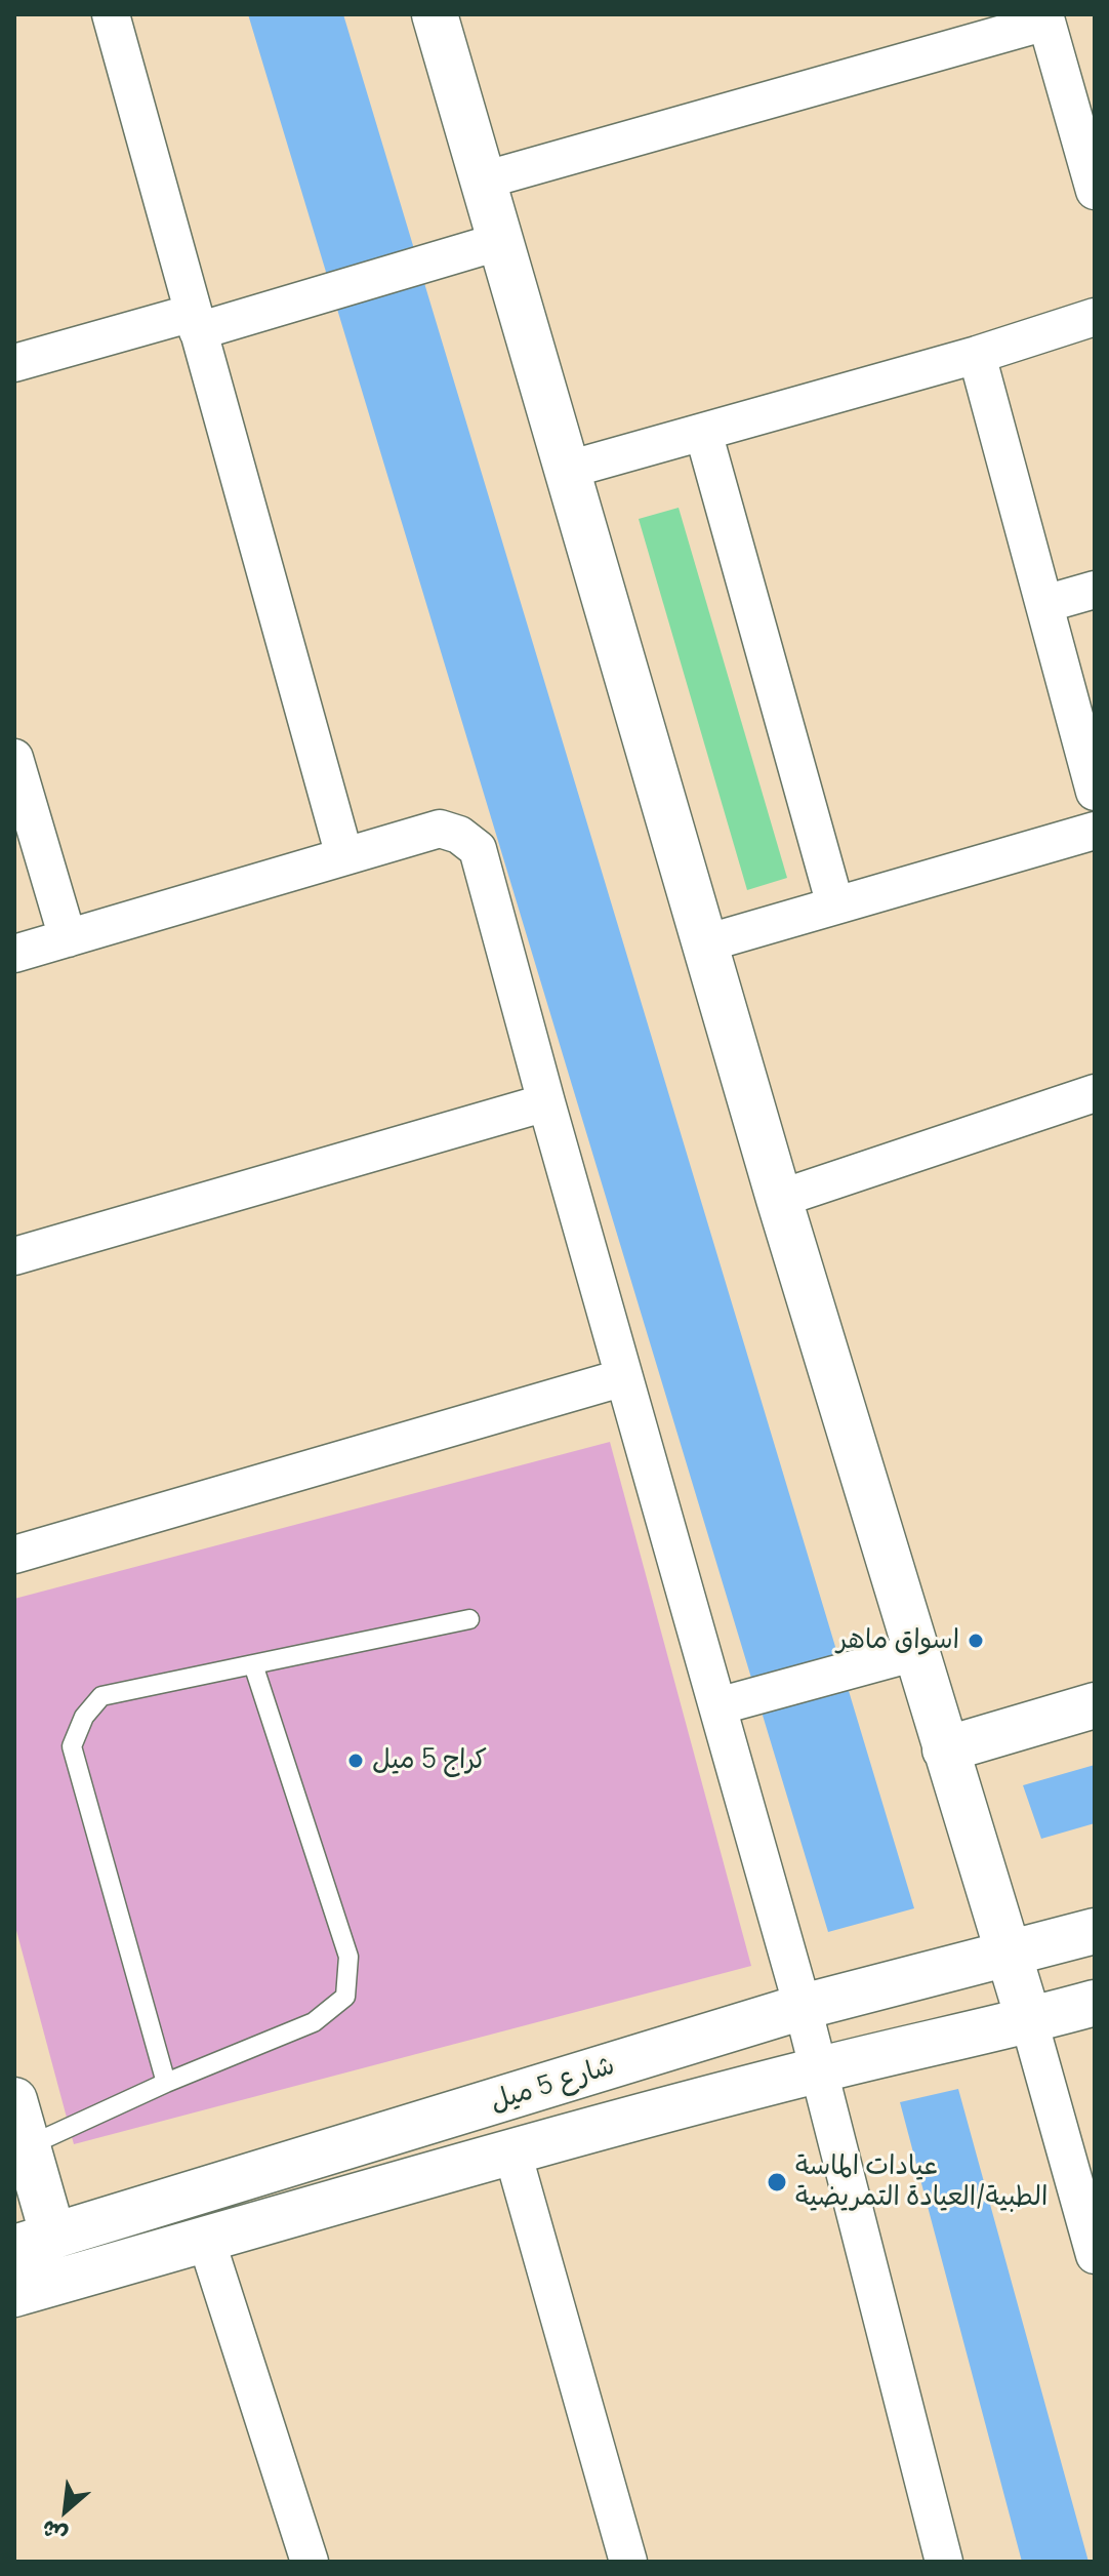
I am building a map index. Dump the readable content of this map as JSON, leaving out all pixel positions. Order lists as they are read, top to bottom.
{
  "streets": {
    "street": ["شارع 5 ميل"]
  },
  "places": ["اسواق ماهر", "كراج 5 ميل", "عيادات الماسة الطبية/العيادة التمريضية"],
  "north": "bottom left"
}
